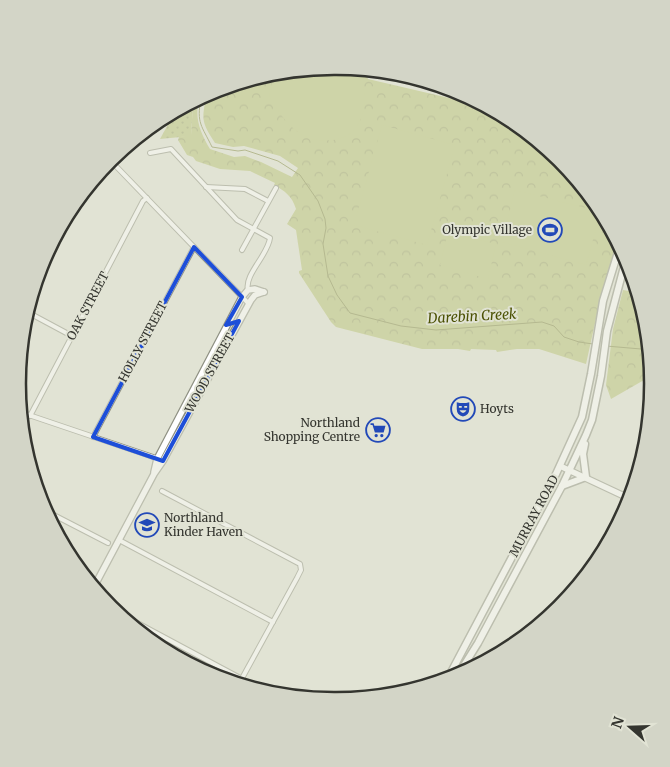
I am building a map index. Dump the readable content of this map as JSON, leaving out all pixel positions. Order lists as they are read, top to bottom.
{
  "streets": {
    "main road": ["MURRAY ROAD"],
    "street": ["OAK STREET", "HOLLY STREET", "WOOD STREET"]
  },
  "water": ["Darebin Creek"],
  "places": {
    "sports": ["Olympic Village"],
    "theatre": ["Hoyts"],
    "supermarket": ["Northland Shopping Centre"],
    "school or university": ["Northland Kinder Haven"]
  },
  "north": "left"
}
